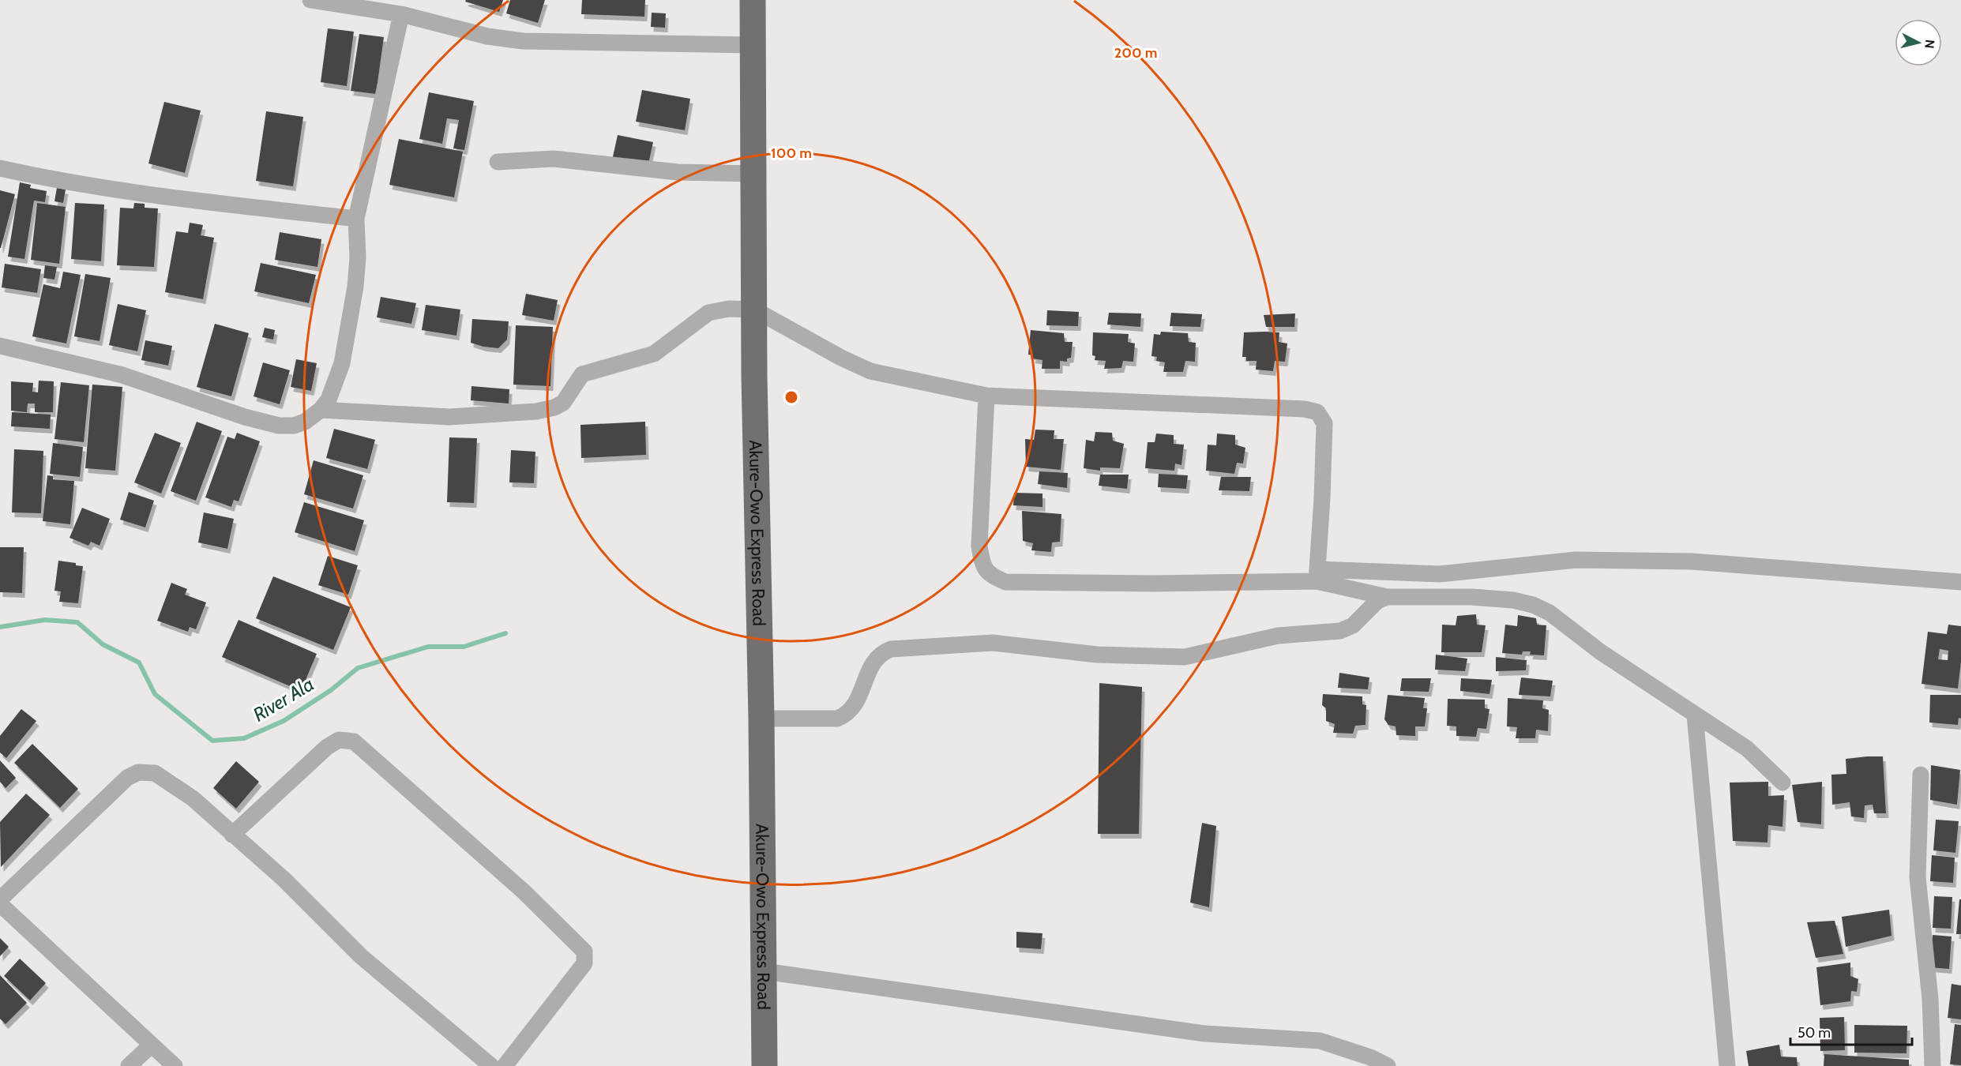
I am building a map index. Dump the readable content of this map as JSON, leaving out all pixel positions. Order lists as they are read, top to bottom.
{
  "streets": {
    "highway": ["Akure-Owo Express Road"]
  },
  "water": ["River Ala"],
  "scale_bar": "50 m",
  "north": "right",
  "rings": ["200 m", "100 m"]
}
